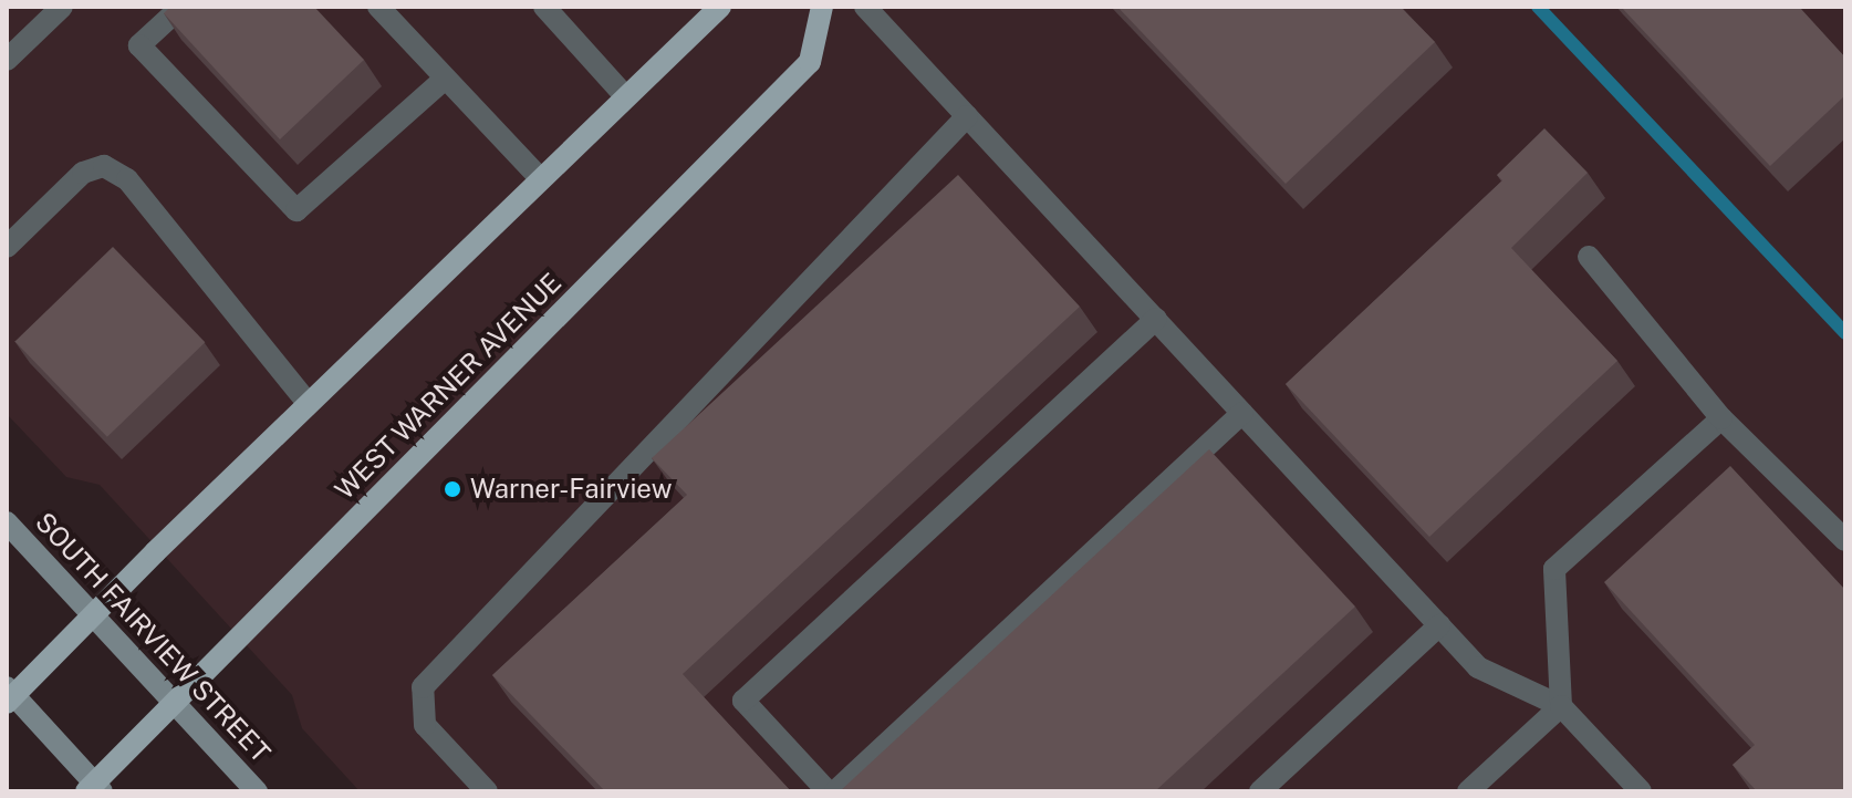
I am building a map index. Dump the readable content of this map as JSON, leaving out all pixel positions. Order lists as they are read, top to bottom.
{
  "streets": {
    "main road": ["WEST WARNER AVENUE", "SOUTH FAIRVIEW STREET"]
  },
  "crossings": [
    ["WEST WARNER AVENUE", "SOUTH FAIRVIEW STREET"]
  ],
  "places": ["Warner-Fairview"]
}
